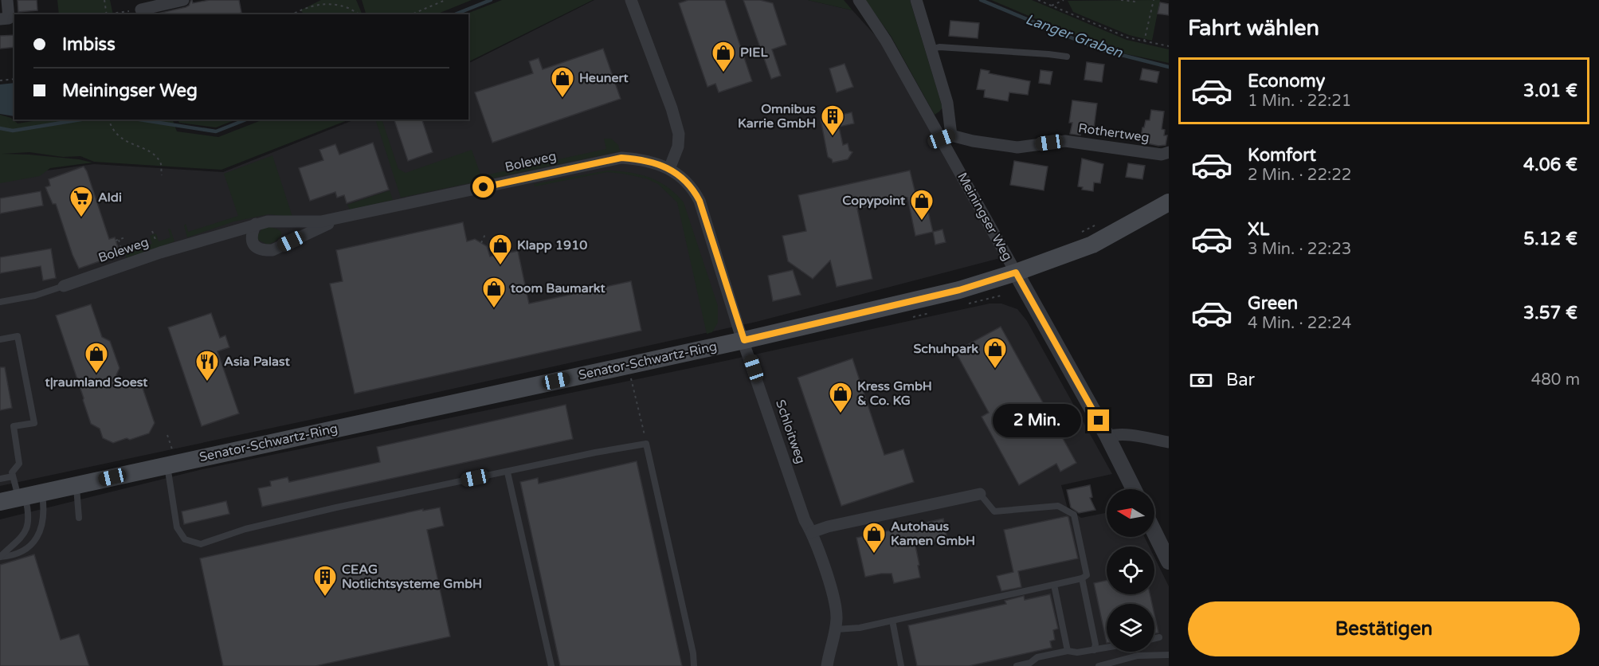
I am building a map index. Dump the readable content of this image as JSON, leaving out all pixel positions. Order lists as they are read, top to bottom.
{
  "streets": {
    "main road": ["Senator-Schwartz-Ring"],
    "street": [
      "Rothertweg",
      "Boleweg",
      "Meiningser Weg",
      "Schloitweg"
    ]
  },
  "crossings": [
    ["Rothertweg", "Meiningser Weg"],
    ["Boleweg", "Senator-Schwartz-Ring"],
    ["Boleweg", "Schloitweg"],
    ["Meiningser Weg", "Senator-Schwartz-Ring"],
    ["Senator-Schwartz-Ring", "Schloitweg"]
  ],
  "water": ["Langer Graben"],
  "places": {
    "shop": [
      "PIEL",
      "Heunert",
      "Copypoint",
      "Klapp 1910",
      "toom Baumarkt",
      "Schuhpark",
      "t|raumland Soest",
      "Kress GmbH & Co. KG",
      "Autohaus Kamen GmbH"
    ],
    "building": ["Omnibus Karrie GmbH", "CEAG Notlichtsysteme GmbH"],
    "supermarket": ["Aldi"],
    "restaurant": ["Asia Palast"]
  },
  "north": "left",
  "page": {
    "heading": "Fahrt wählen",
    "banner": ["Imbiss", "Meiningser Weg"],
    "list": [
      {
        "name": "Economy",
        "note": "1 Min. · 22:21",
        "value": "3.01 €"
      },
      {
        "name": "Komfort",
        "note": "2 Min. · 22:22",
        "value": "4.06 €"
      },
      {
        "name": "XL",
        "note": "3 Min. · 22:23",
        "value": "5.12 €"
      },
      {
        "name": "Green",
        "note": "4 Min. · 22:24",
        "value": "3.57 €"
      }
    ],
    "pay": ["Bar", "480 m"],
    "bubble": "2 Min.",
    "buttons": "Bestätigen"
  }
}
